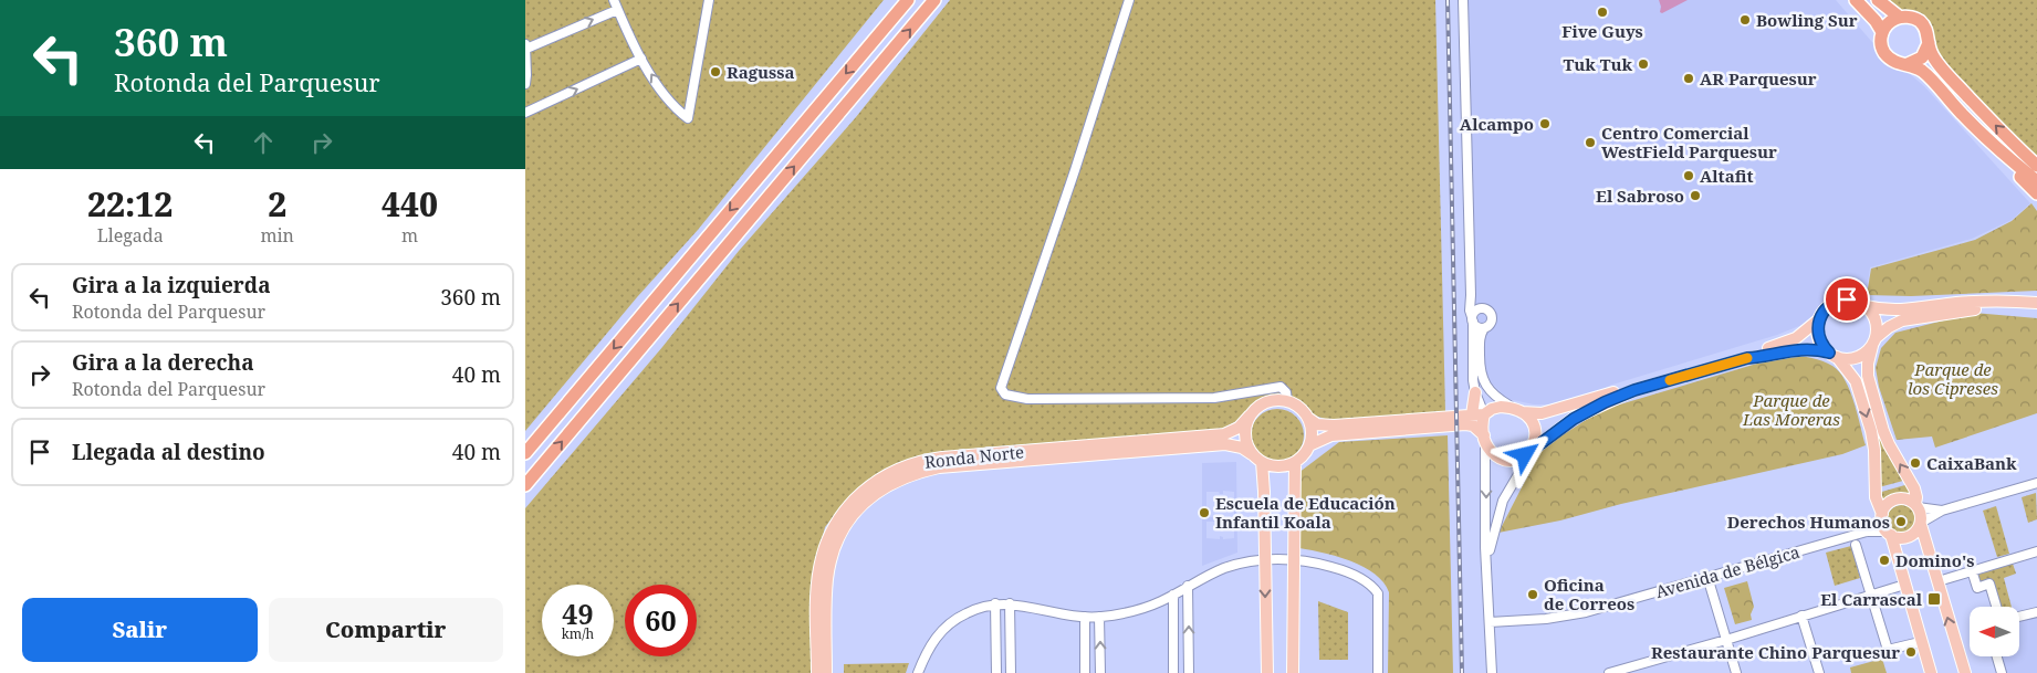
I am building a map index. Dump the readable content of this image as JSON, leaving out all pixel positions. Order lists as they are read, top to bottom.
{
  "streets": {
    "main road": ["Ronda Norte"],
    "street": ["Avenida de Bélgica"]
  },
  "parks": ["Parque de los Cipreses", "Parque de Las Moreras"],
  "places": {
    "other": [
      "Five Guys",
      "Bowling Sur",
      "Tuk Tuk",
      "Ragussa",
      "AR Parquesur",
      "Alcampo",
      "Centro Comercial WestField Parquesur",
      "Altafit",
      "El Sabroso",
      "CaixaBank",
      "Escuela de Educación Infantil Koala",
      "Derechos Humanos",
      "Domino's",
      "Oficina de Correos",
      "Restaurante Chino Parquesur"
    ],
    "transit": ["El Carrascal"]
  },
  "north": "left",
  "page": {
    "turn": ["360 m", "Rotonda del Parquesur"],
    "eta": [
      "22:12",
      "Llegada",
      "2",
      "min",
      "440",
      "m"
    ],
    "list": [
      {
        "name": "Gira a la izquierda",
        "note": "Rotonda del Parquesur",
        "value": "360 m"
      },
      {
        "name": "Gira a la derecha",
        "note": "Rotonda del Parquesur",
        "value": "40 m"
      },
      {
        "name": "Llegada al destino",
        "value": "40 m"
      }
    ],
    "speed": "49 km/h",
    "limit": "60",
    "buttons": ["Salir", "Compartir"]
  }
}
